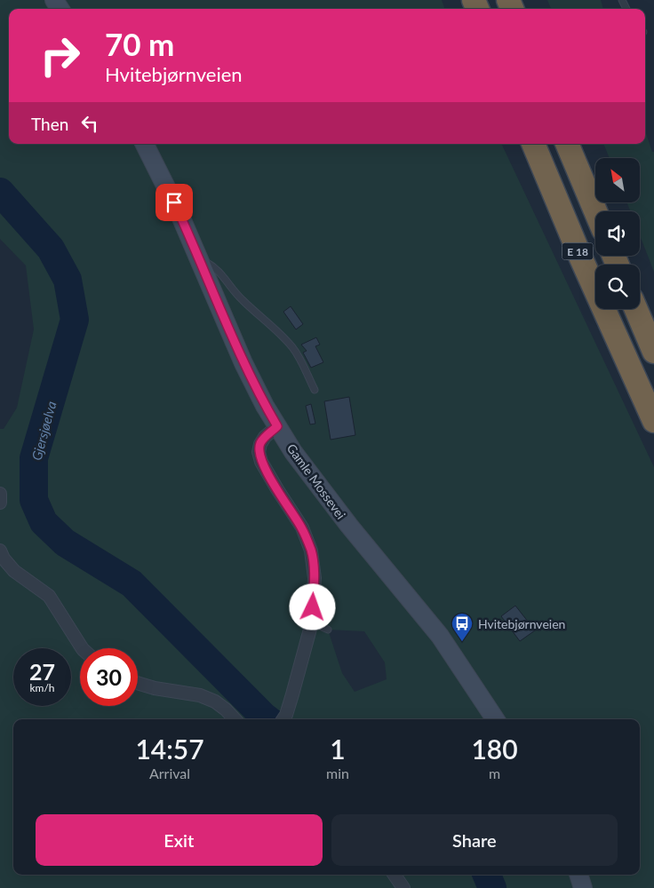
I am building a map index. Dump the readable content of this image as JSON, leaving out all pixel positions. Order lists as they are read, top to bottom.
{
  "streets": {
    "highway": ["E 18"],
    "main road": ["Gamle Mossevei"]
  },
  "water": ["Gjersjøelva"],
  "places": {
    "bus stop": ["Hvitebjørnveien"]
  },
  "north": "top left",
  "page": {
    "turn": ["70 m", "Hvitebjørnveien"],
    "then": "Then",
    "speed": "27 km/h",
    "limit": "30",
    "eta": [
      "14:57",
      "Arrival",
      "1",
      "min",
      "180",
      "m"
    ],
    "buttons": ["Exit", "Share"]
  }
}
